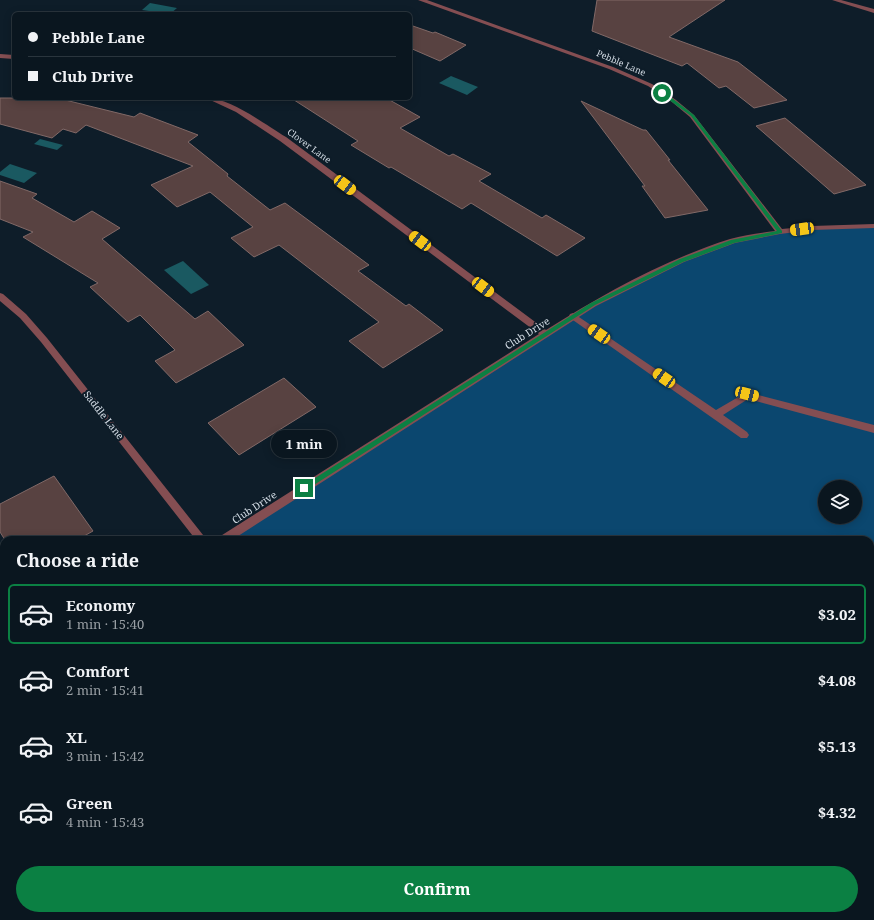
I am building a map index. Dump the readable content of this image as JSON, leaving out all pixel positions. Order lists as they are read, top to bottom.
{
  "streets": {
    "street": [
      "Pebble Lane",
      "Clover Lane",
      "Club Drive",
      "Saddle Lane"
    ]
  },
  "crossings": [
    ["Pebble Lane", "Club Drive"],
    ["Clover Lane", "Club Drive"]
  ],
  "page": {
    "banner": ["Pebble Lane", "Club Drive"],
    "bubble": "1 min",
    "heading": "Choose a ride",
    "list": [
      {
        "name": "Economy",
        "note": "1 min · 15:40",
        "value": "$3.02"
      },
      {
        "name": "Comfort",
        "note": "2 min · 15:41",
        "value": "$4.08"
      },
      {
        "name": "XL",
        "note": "3 min · 15:42",
        "value": "$5.13"
      },
      {
        "name": "Green",
        "note": "4 min · 15:43",
        "value": "$4.32"
      }
    ],
    "buttons": "Confirm"
  }
}
